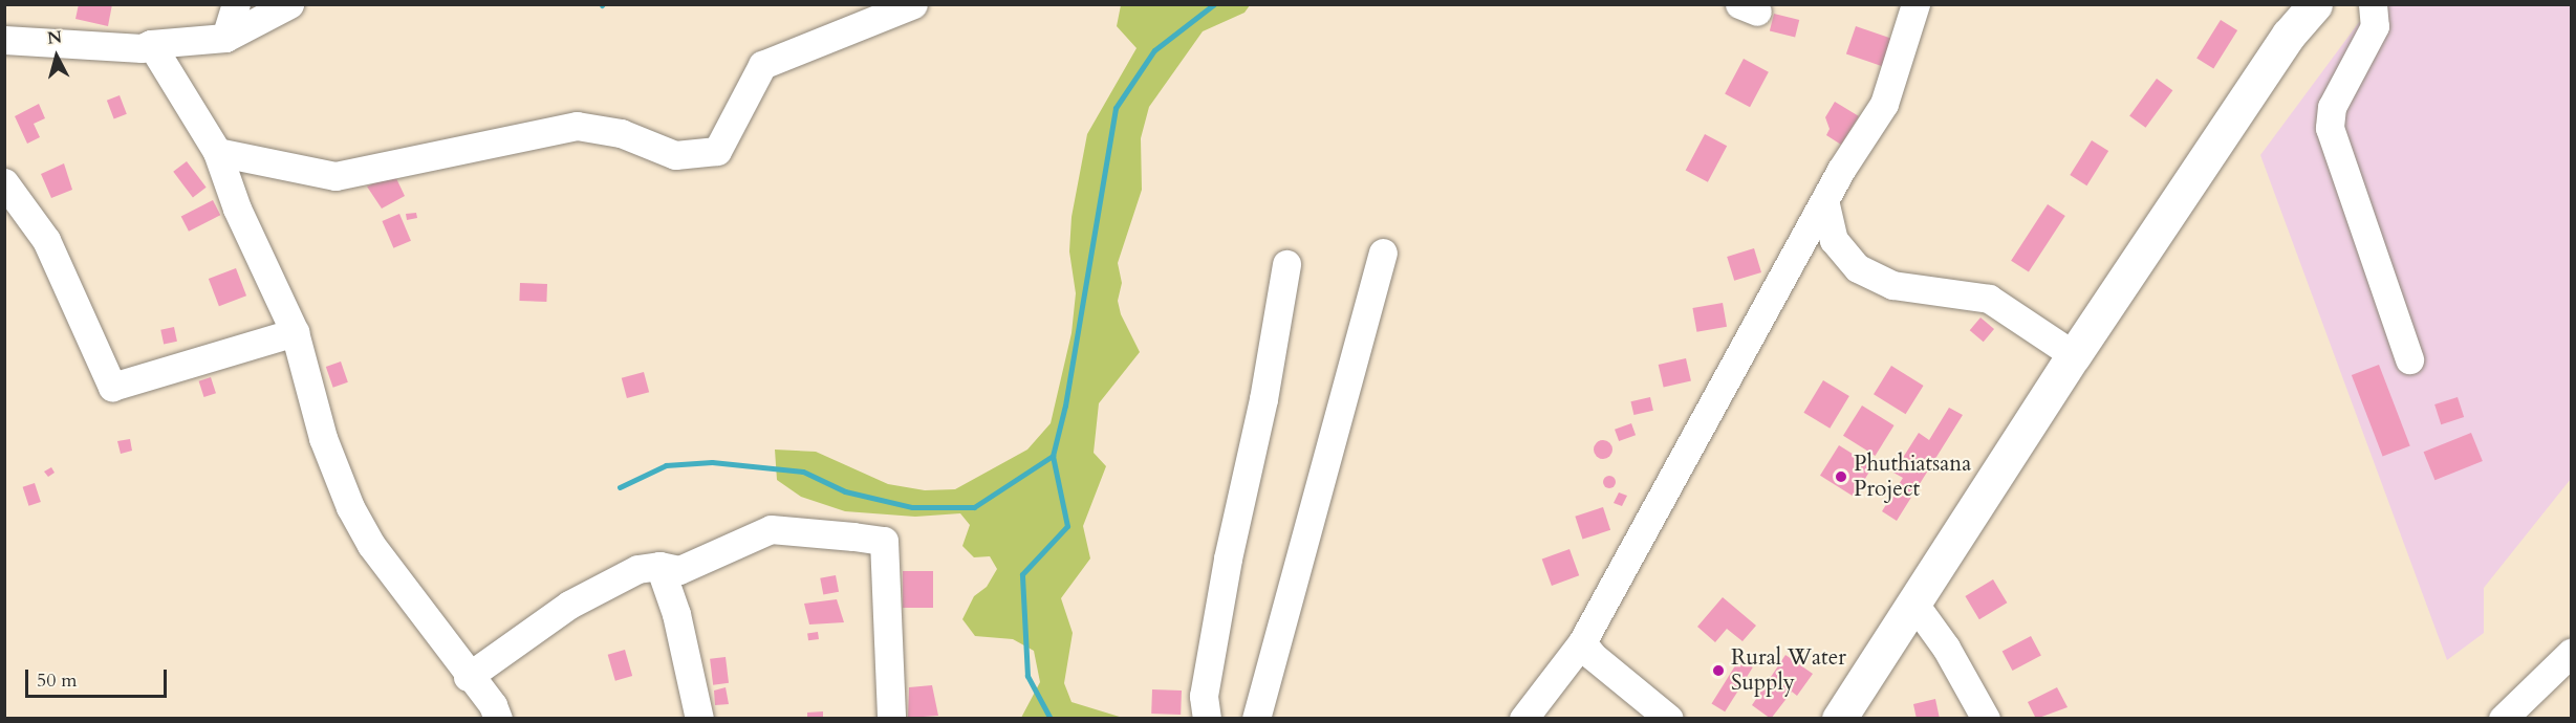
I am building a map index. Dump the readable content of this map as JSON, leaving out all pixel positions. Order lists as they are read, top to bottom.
{
  "places": ["Phuthiatsana Project", "Rural Water Supply"],
  "scale_bar": "50 m",
  "north": "top"
}
